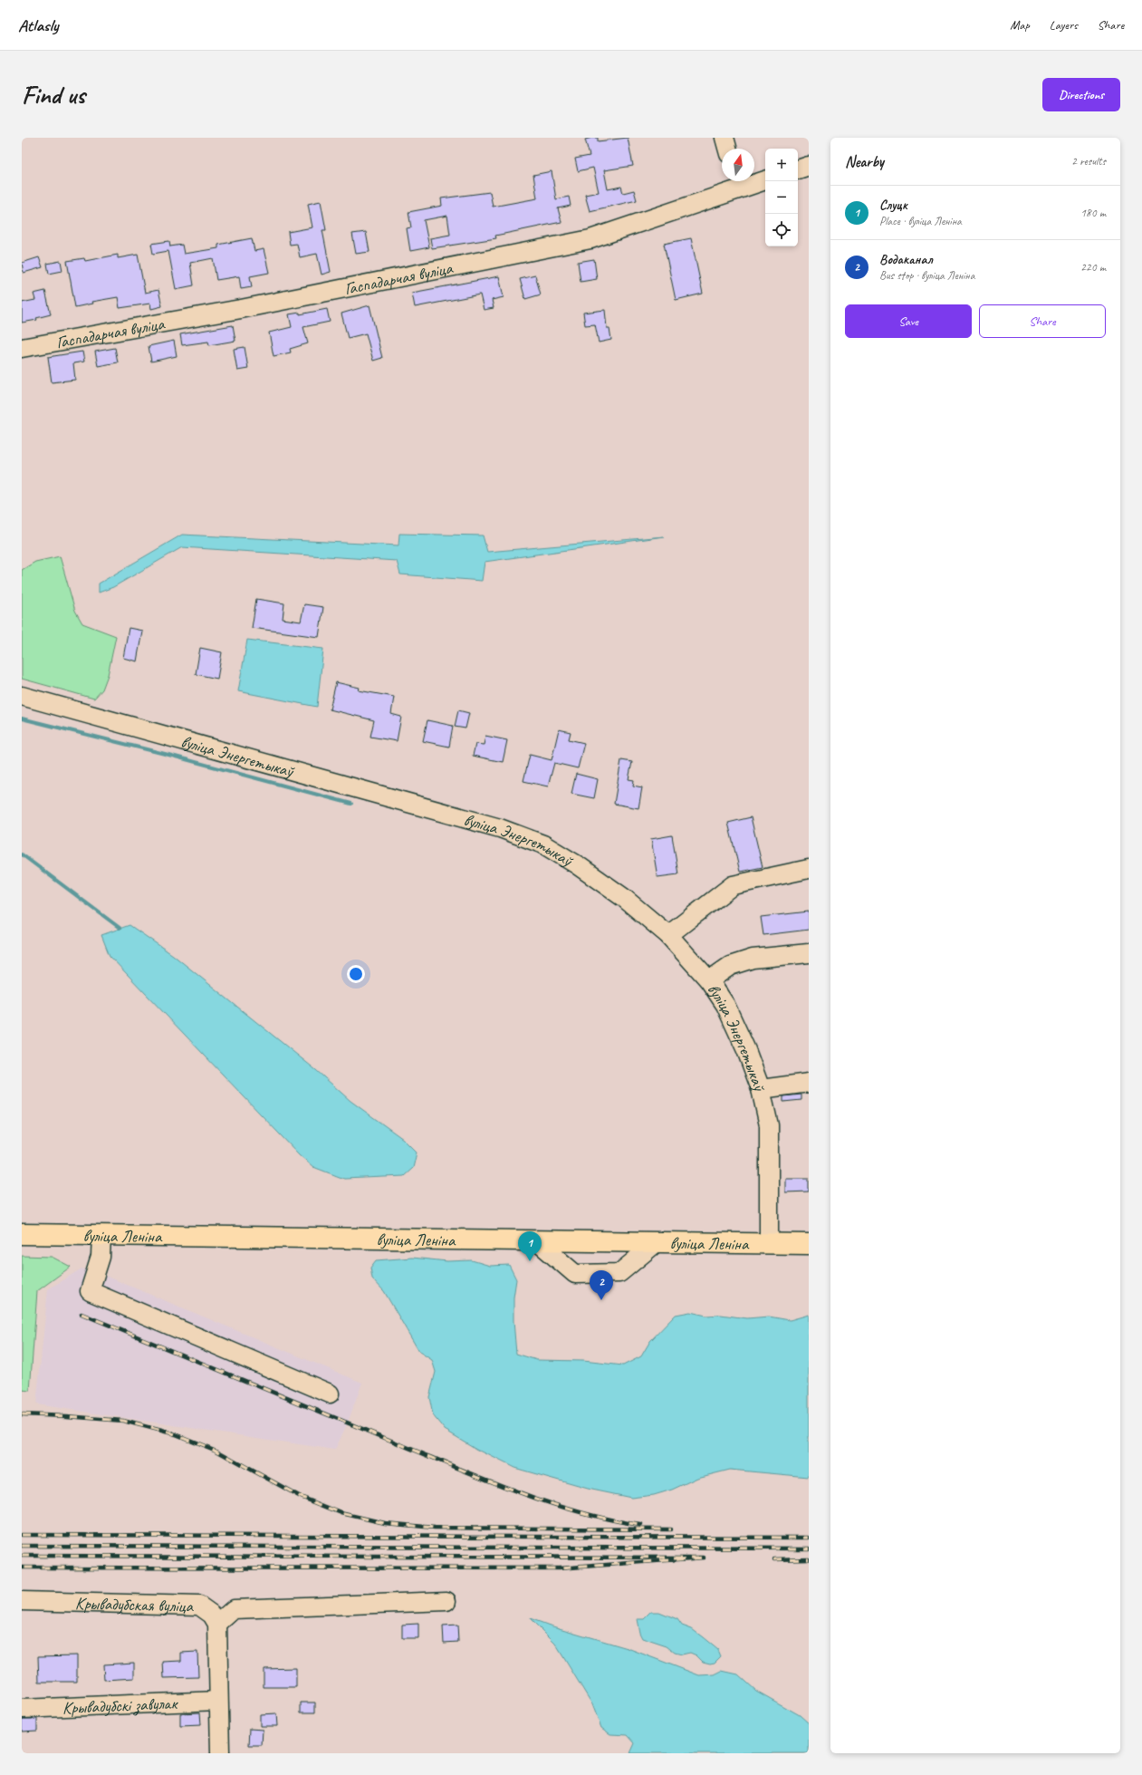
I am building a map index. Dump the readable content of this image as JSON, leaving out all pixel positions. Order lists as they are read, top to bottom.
{
  "streets": {
    "main road": ["вуліца Леніна"],
    "street": [
      "Гаспадарчая вуліца",
      "вуліца Энергетыкаў",
      "Крывадубская вуліца",
      "Крывадубскі завулак"
    ]
  },
  "crossings": [
    ["вуліца Энергетыкаў", "вуліца Леніна"]
  ],
  "north": "top",
  "page": {
    "header": "Atlasly",
    "nav": ["Map", "Layers", "Share"],
    "buttons": [
      "Directions",
      ["Save", "Share"]
    ],
    "title": "Find us",
    "heading": ["Nearby", "2 results"],
    "map_buttons": ["+", "−"],
    "list": [
      {
        "mark": "1",
        "name": "Слуцк",
        "note": "Place · вуліца Леніна",
        "value": "180 m"
      },
      {
        "mark": "2",
        "name": "Водаканал",
        "note": "Bus stop · вуліца Леніна",
        "value": "220 m"
      }
    ],
    "pins": ["1", "2"]
  }
}
